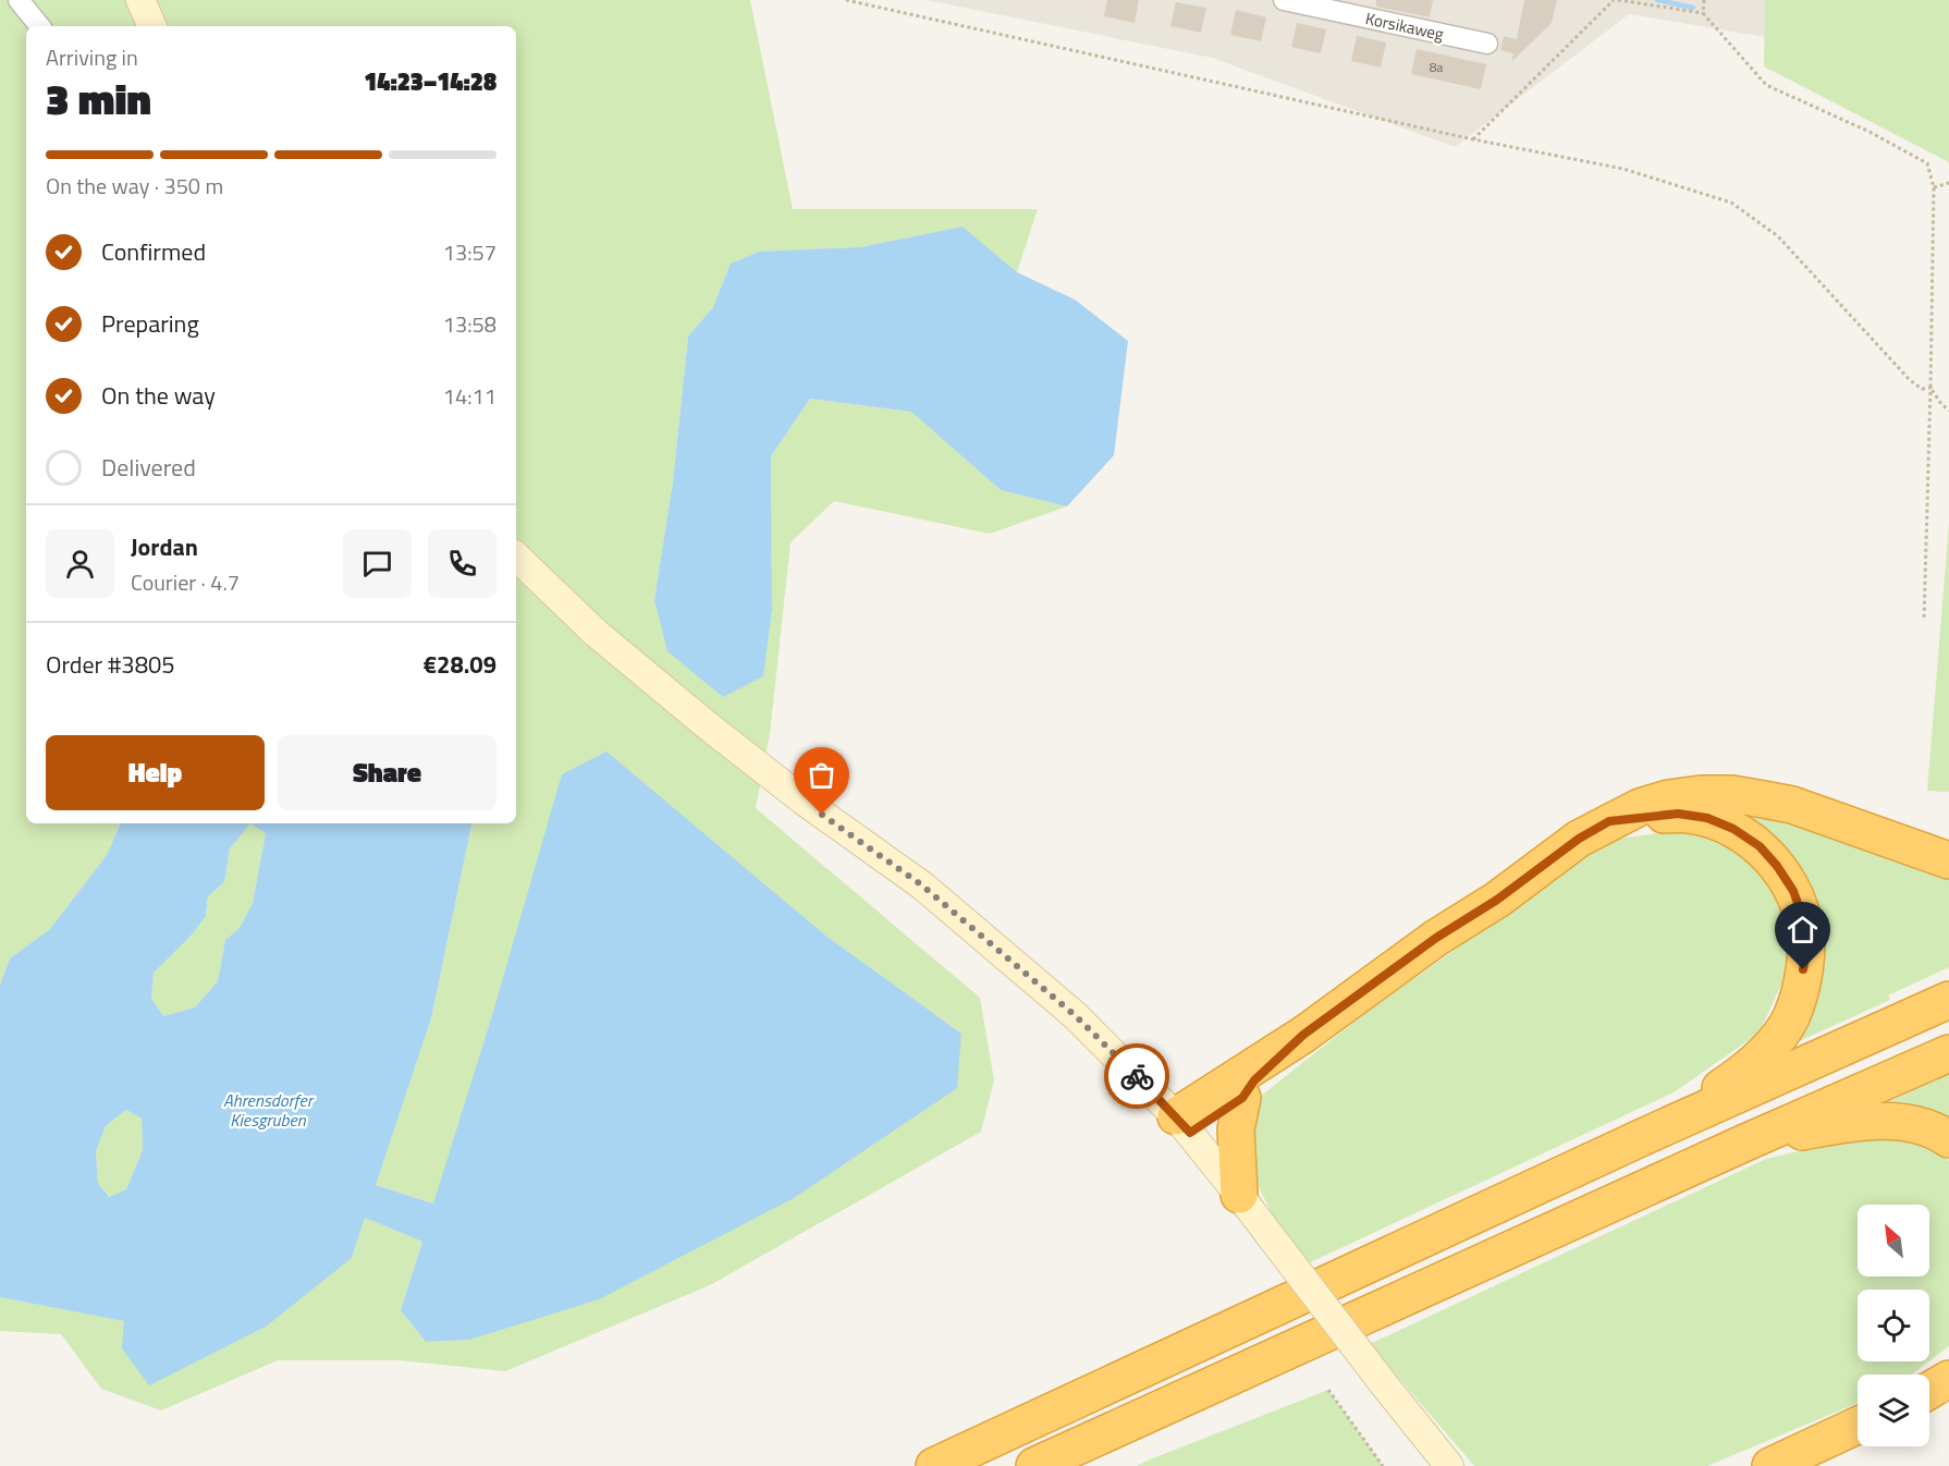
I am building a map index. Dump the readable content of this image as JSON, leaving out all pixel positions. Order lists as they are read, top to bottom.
{
  "streets": {
    "street": ["Korsikaweg"]
  },
  "water": ["Ahrensdorfer Kiesgruben"],
  "house_numbers": ["8a"],
  "north": "top left",
  "page": {
    "heading": ["3 min", "Arriving in", "14:23–14:28"],
    "panel": [
      "Jordan",
      "Courier · 4.7",
      "Order #3805",
      "€28.09"
    ],
    "bar": "On the way · 350 m",
    "list": [
      ["Confirmed", "13:57"],
      ["Preparing", "13:58"],
      ["On the way", "14:11"],
      "Delivered"
    ],
    "buttons": ["Help", "Share"]
  }
}
